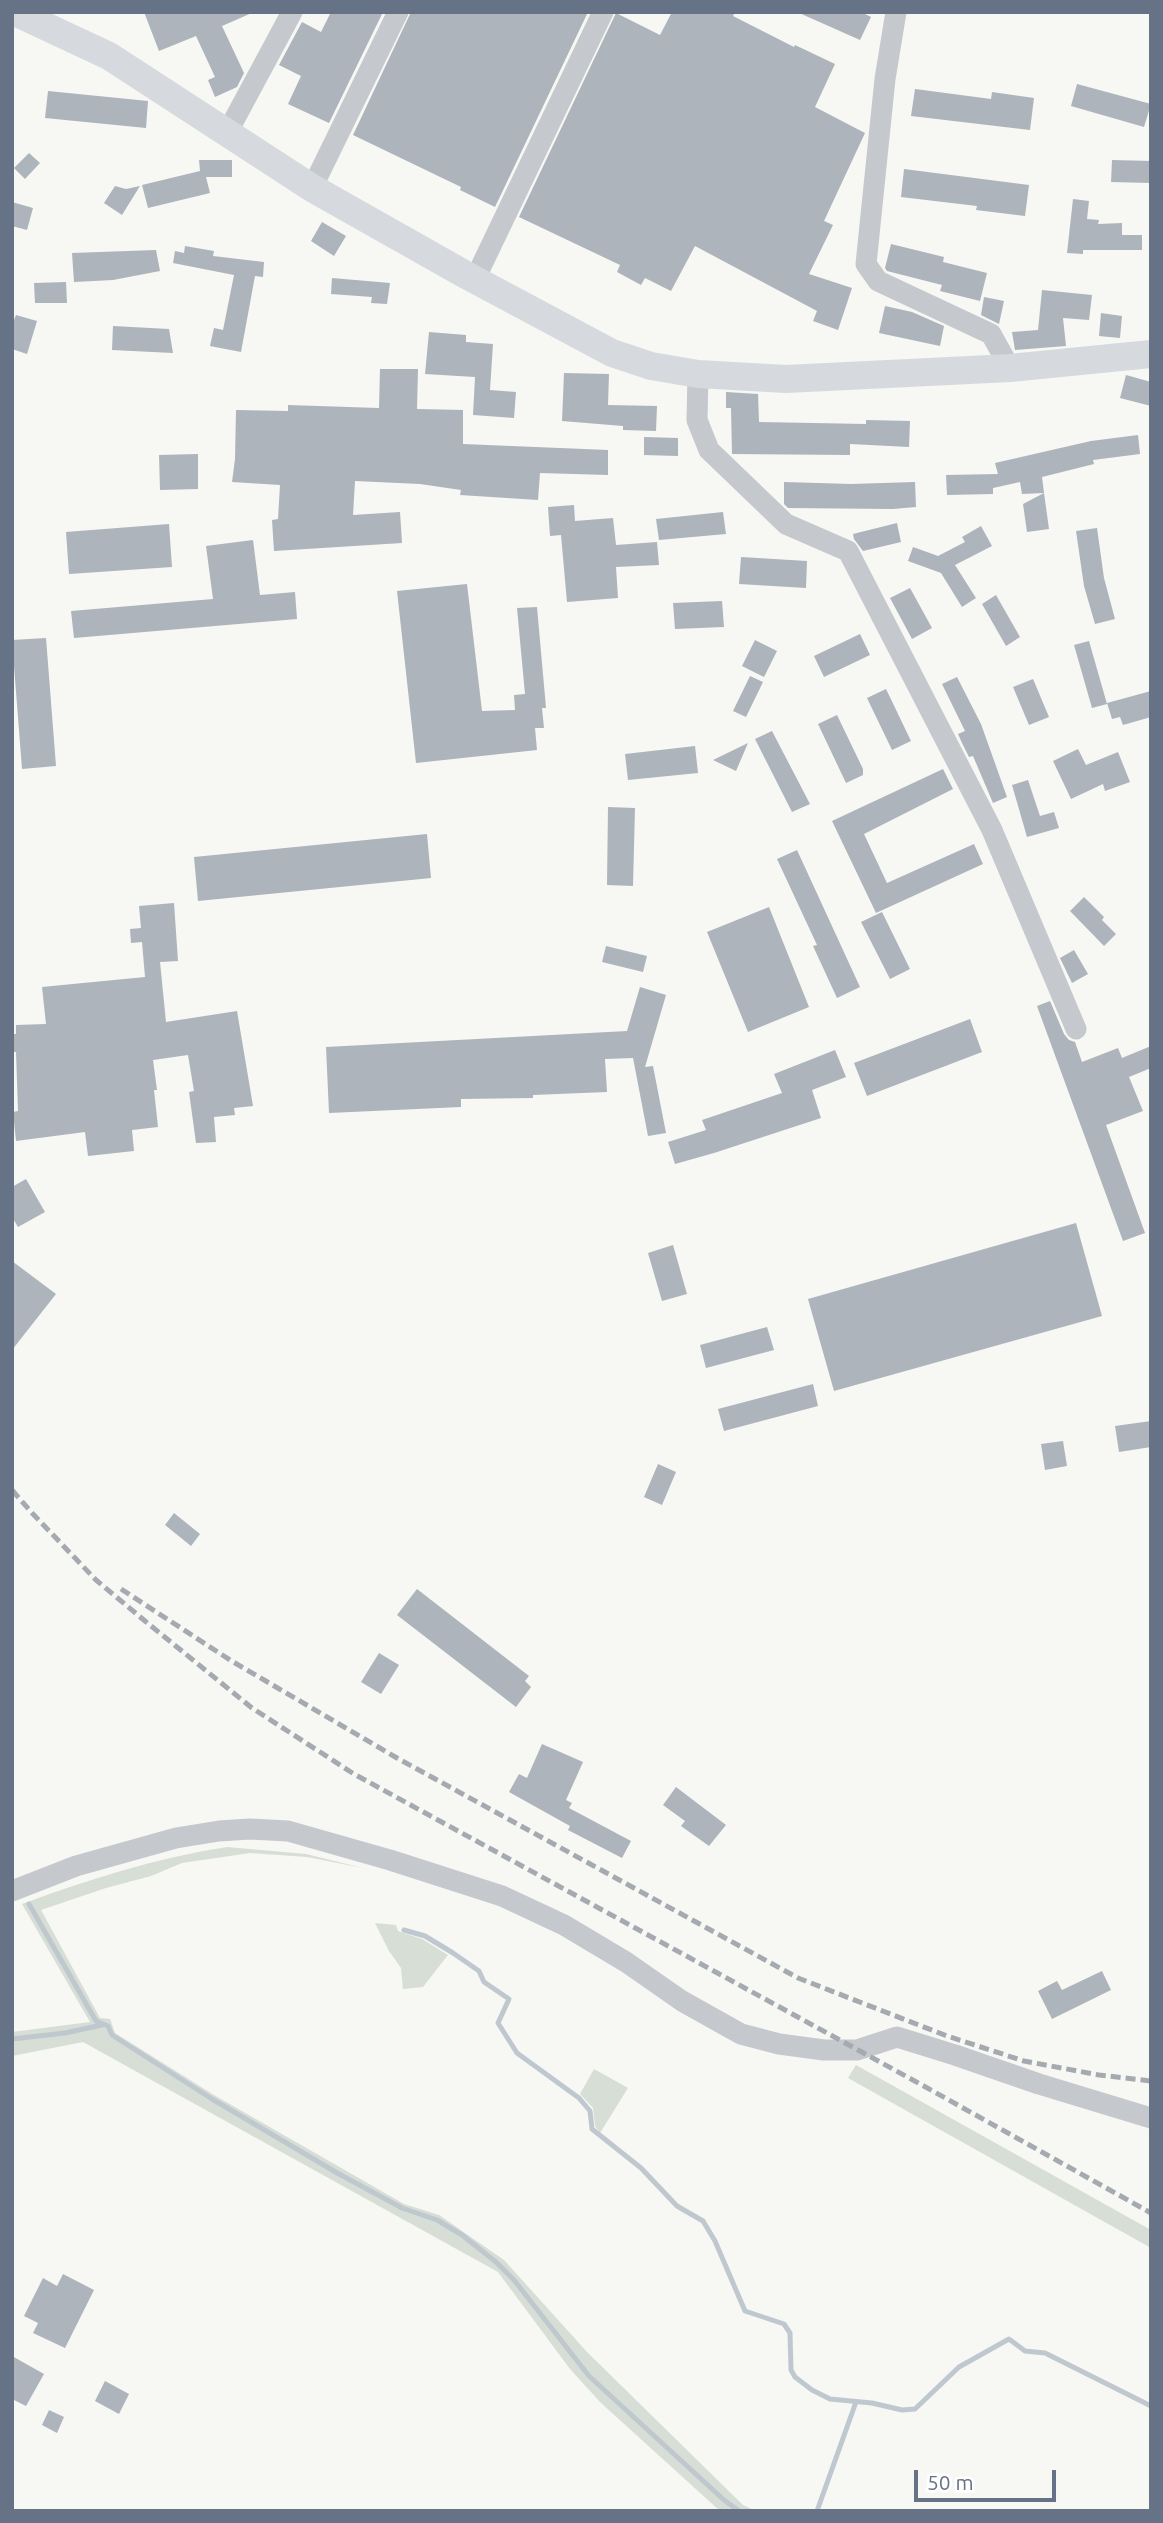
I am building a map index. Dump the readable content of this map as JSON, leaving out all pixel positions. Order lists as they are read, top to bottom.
{
  "scale_bar": "50 m"
}
